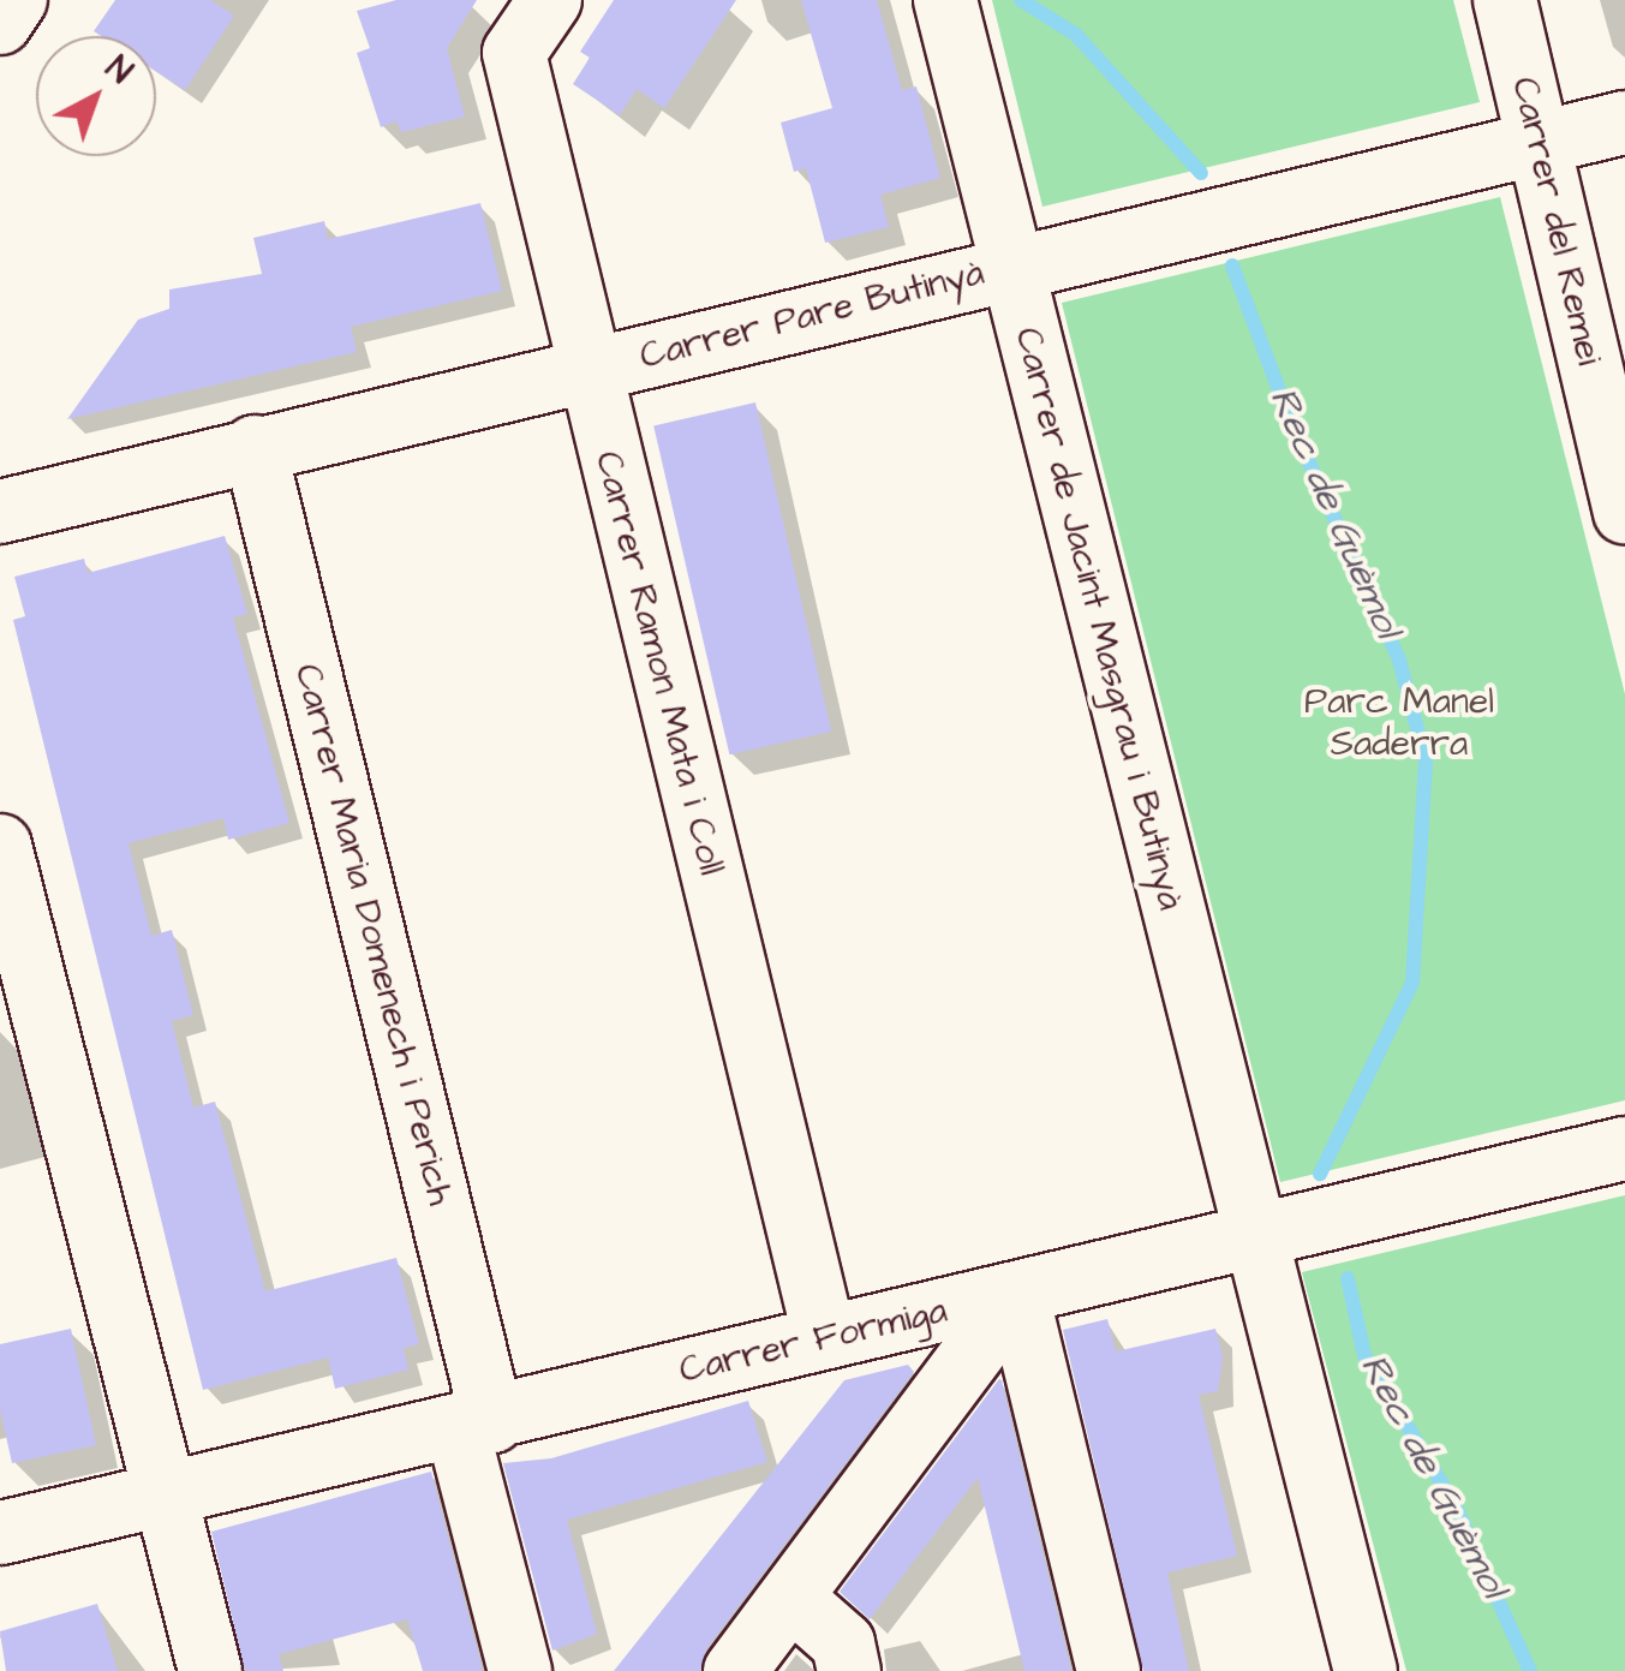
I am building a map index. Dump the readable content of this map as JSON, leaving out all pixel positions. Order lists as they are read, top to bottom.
{
  "streets": {
    "street": [
      "Carrer del Remei",
      "Carrer Pare Butinyà",
      "Carrer de Jacint Masgrau i Butinyà",
      "Carrer Ramon Mata i Coll",
      "Carrer Maria Domenech i Perich",
      "Carrer Formiga"
    ]
  },
  "crossings": [
    ["Carrer del Remei", "Carrer Pare Butinyà"],
    ["Carrer Pare Butinyà", "Carrer de Jacint Masgrau i Butinyà"],
    ["Carrer Pare Butinyà", "Carrer Ramon Mata i Coll"],
    ["Carrer Pare Butinyà", "Carrer Maria Domenech i Perich"],
    ["Carrer de Jacint Masgrau i Butinyà", "Carrer Formiga"],
    ["Carrer Ramon Mata i Coll", "Carrer Formiga"],
    ["Carrer Maria Domenech i Perich", "Carrer Formiga"]
  ],
  "water": ["Rec de Guèmol"],
  "parks": ["Parc Manel Saderra"],
  "north": "top right"
}
